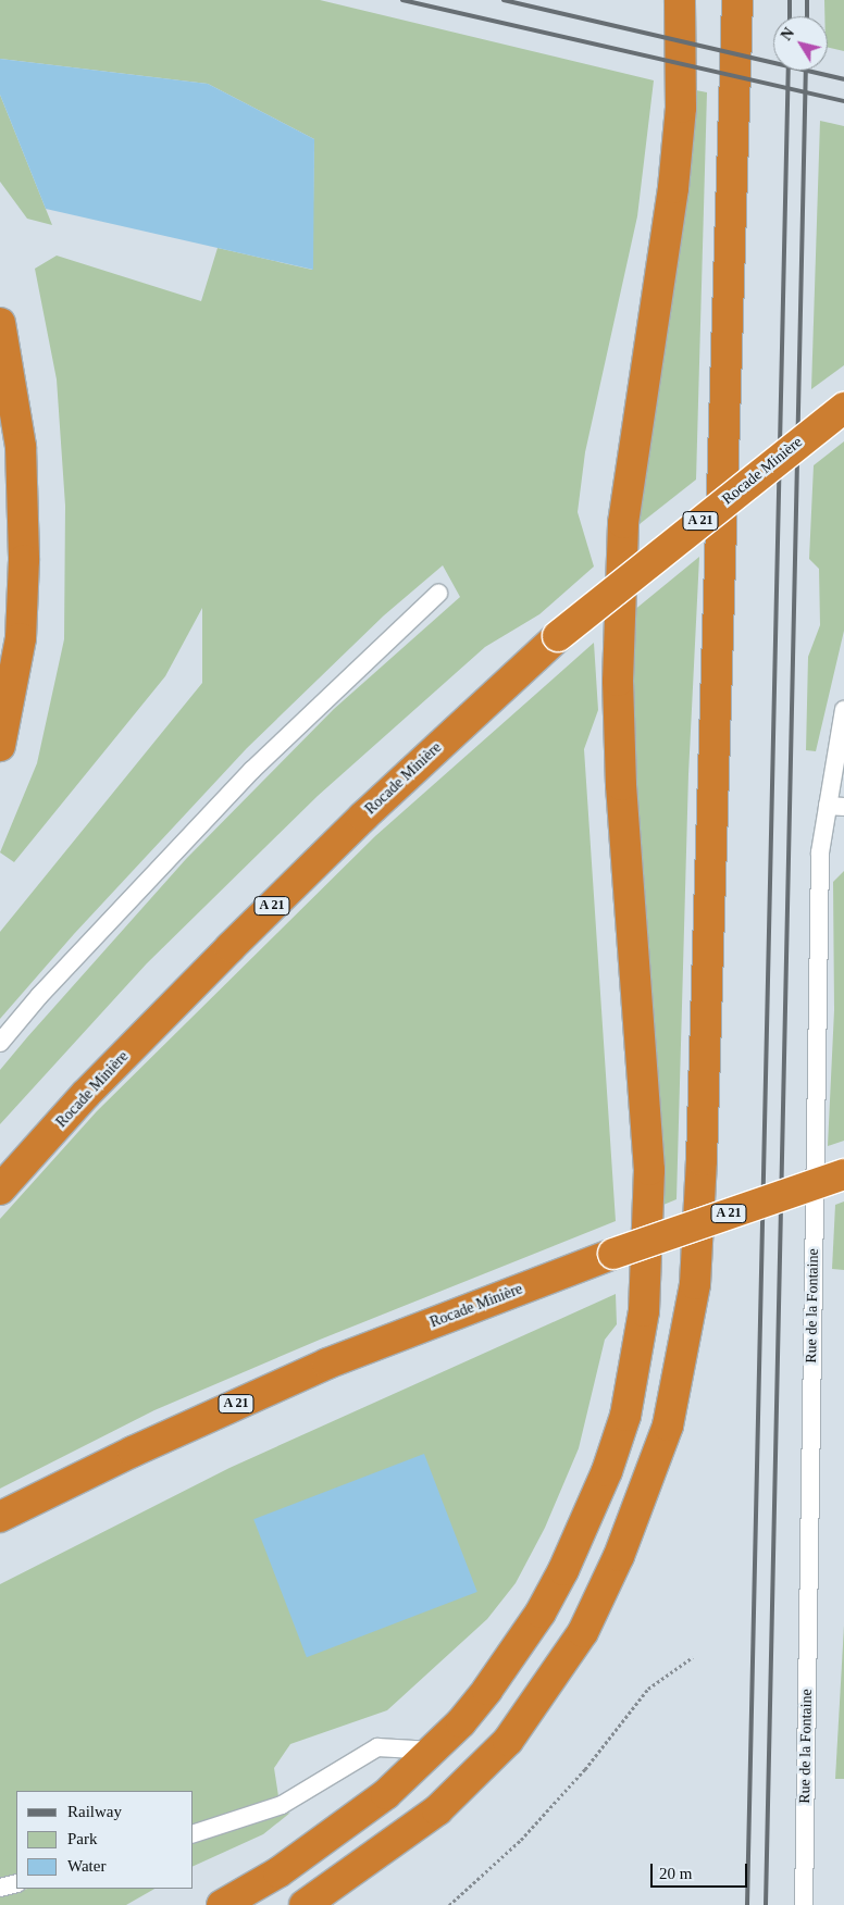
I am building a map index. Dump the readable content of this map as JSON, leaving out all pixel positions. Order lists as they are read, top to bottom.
{
  "streets": {
    "highway": ["Rocade Minière", "A 21"],
    "lane": ["Rue de la Fontaine"]
  },
  "legend": ["Railway", "Park", "Water"],
  "scale_bar": "20 m",
  "north": "top left"
}
